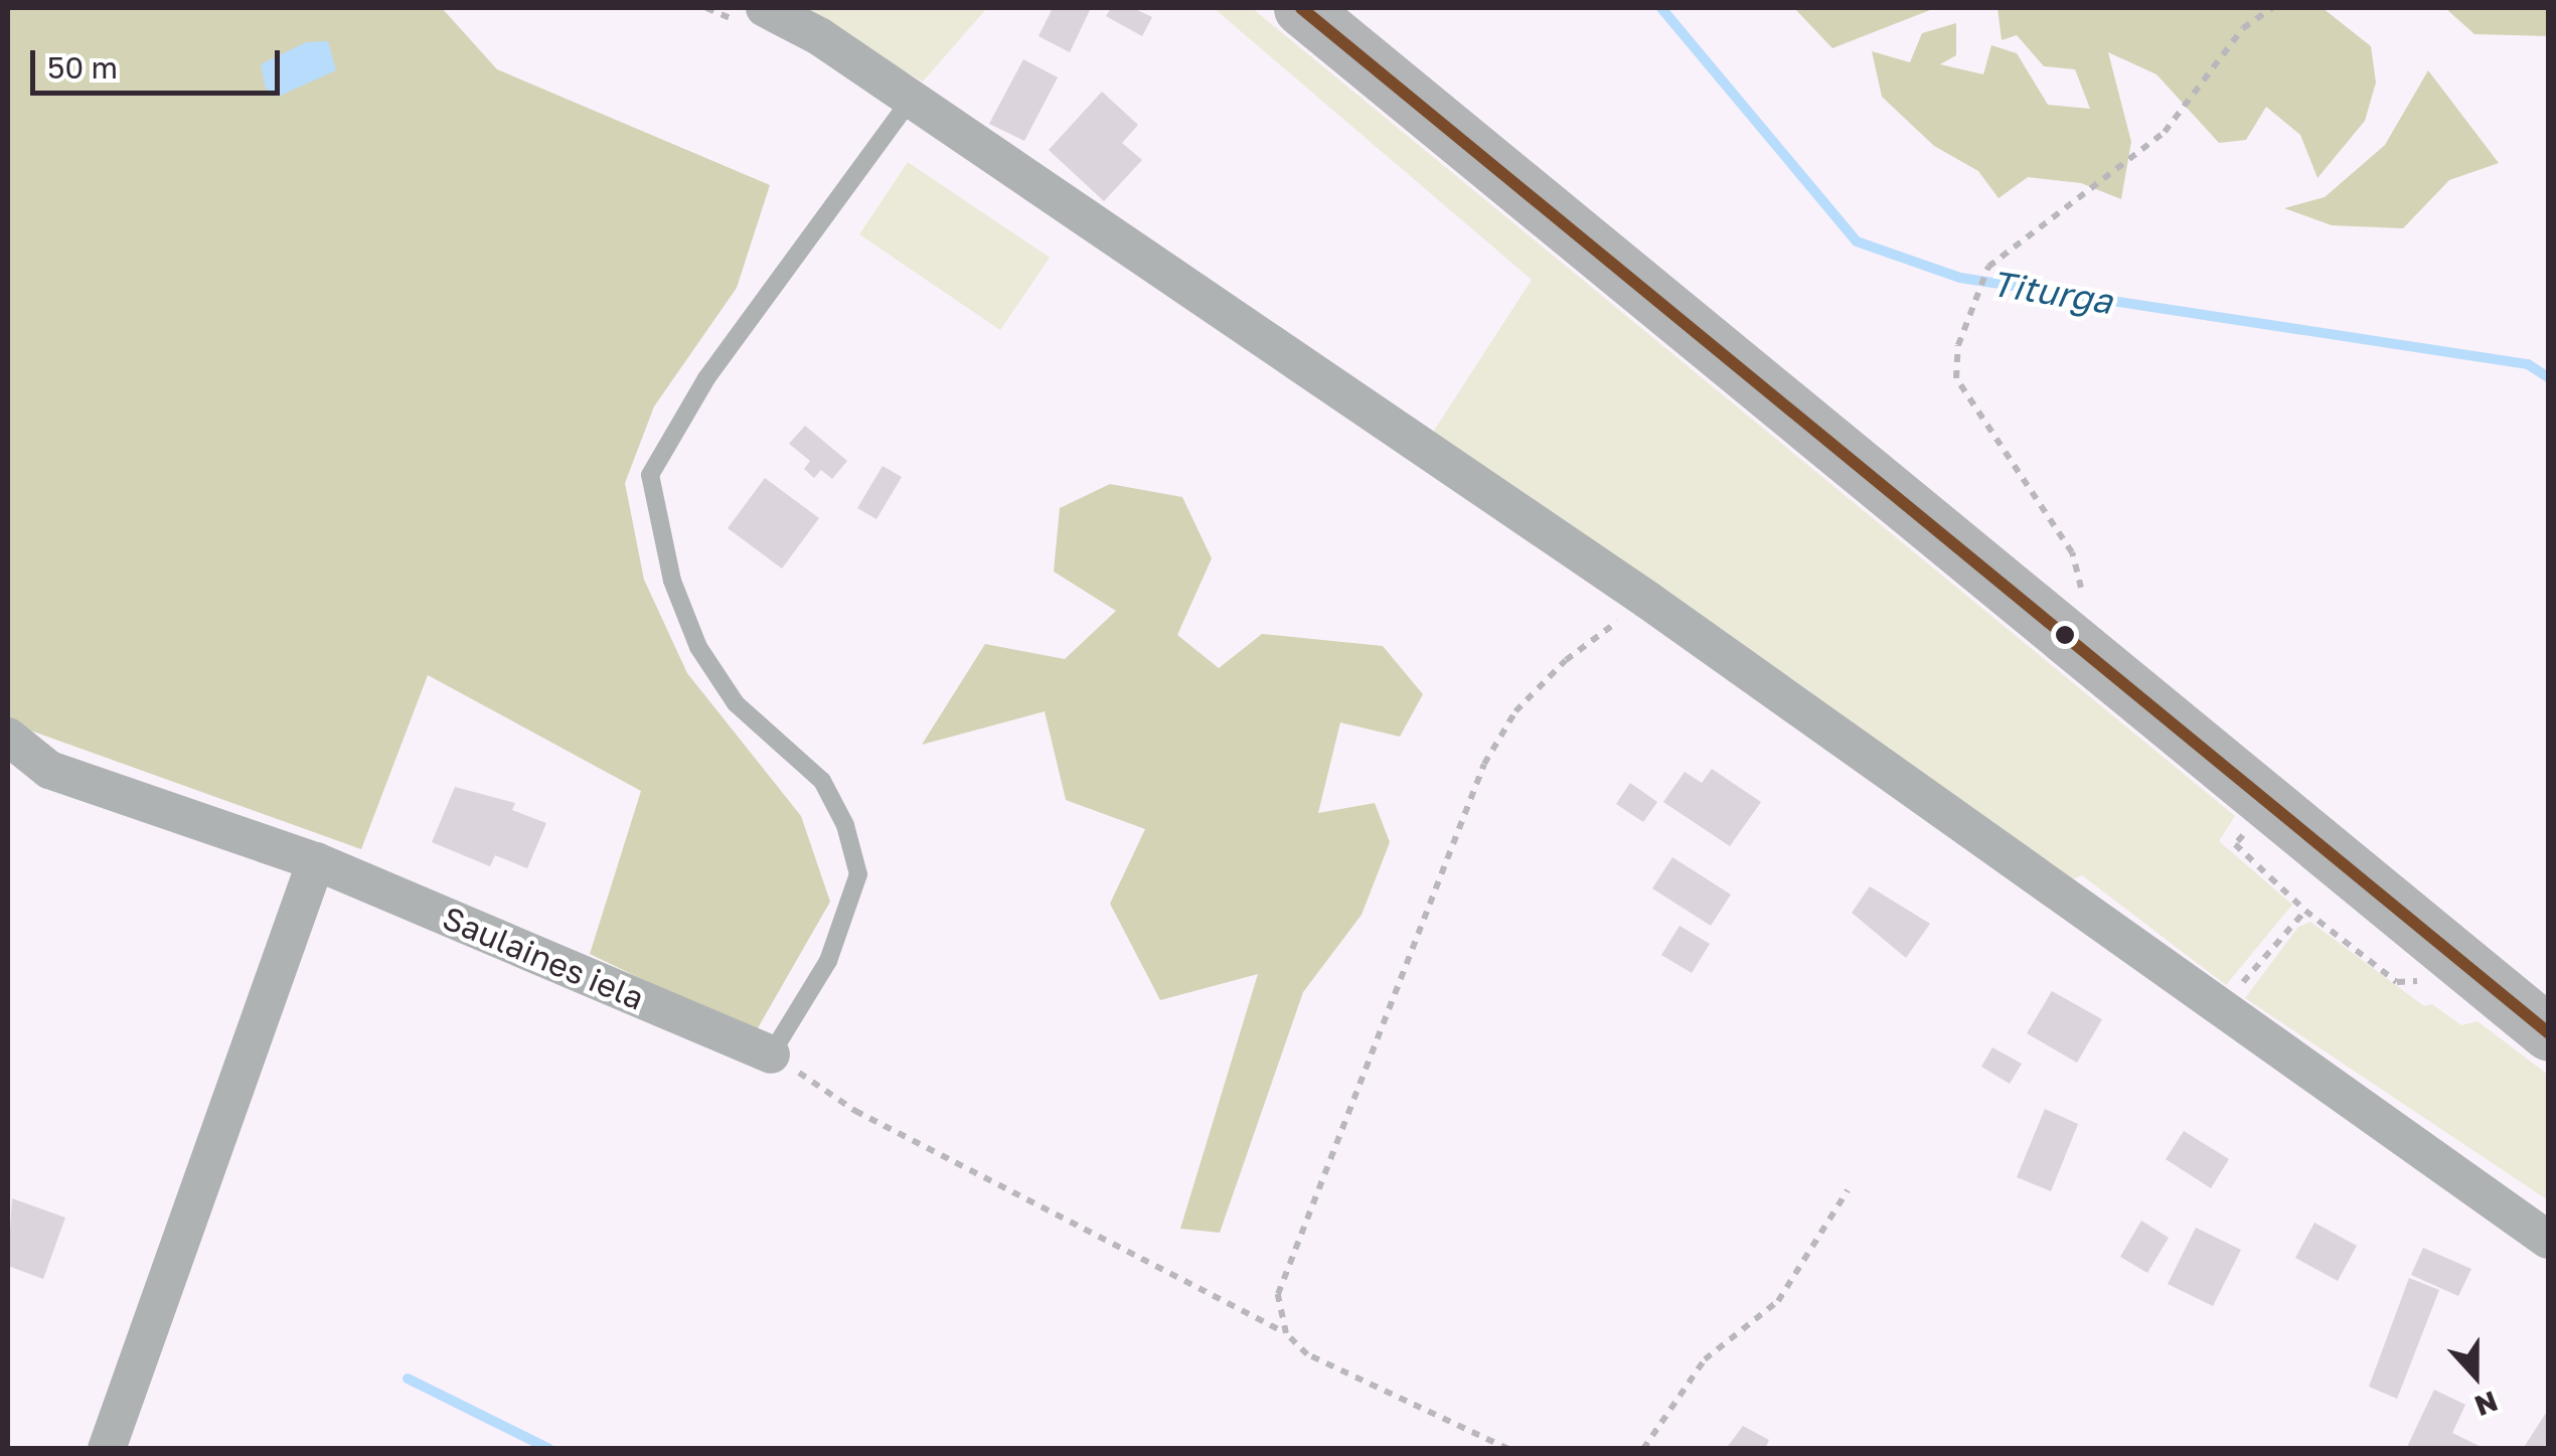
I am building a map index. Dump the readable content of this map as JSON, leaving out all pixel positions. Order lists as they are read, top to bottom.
{
  "streets": {
    "street": ["Saulaines iela"]
  },
  "water": ["Titurga"],
  "scale_bar": "50 m",
  "north": "bottom"
}
